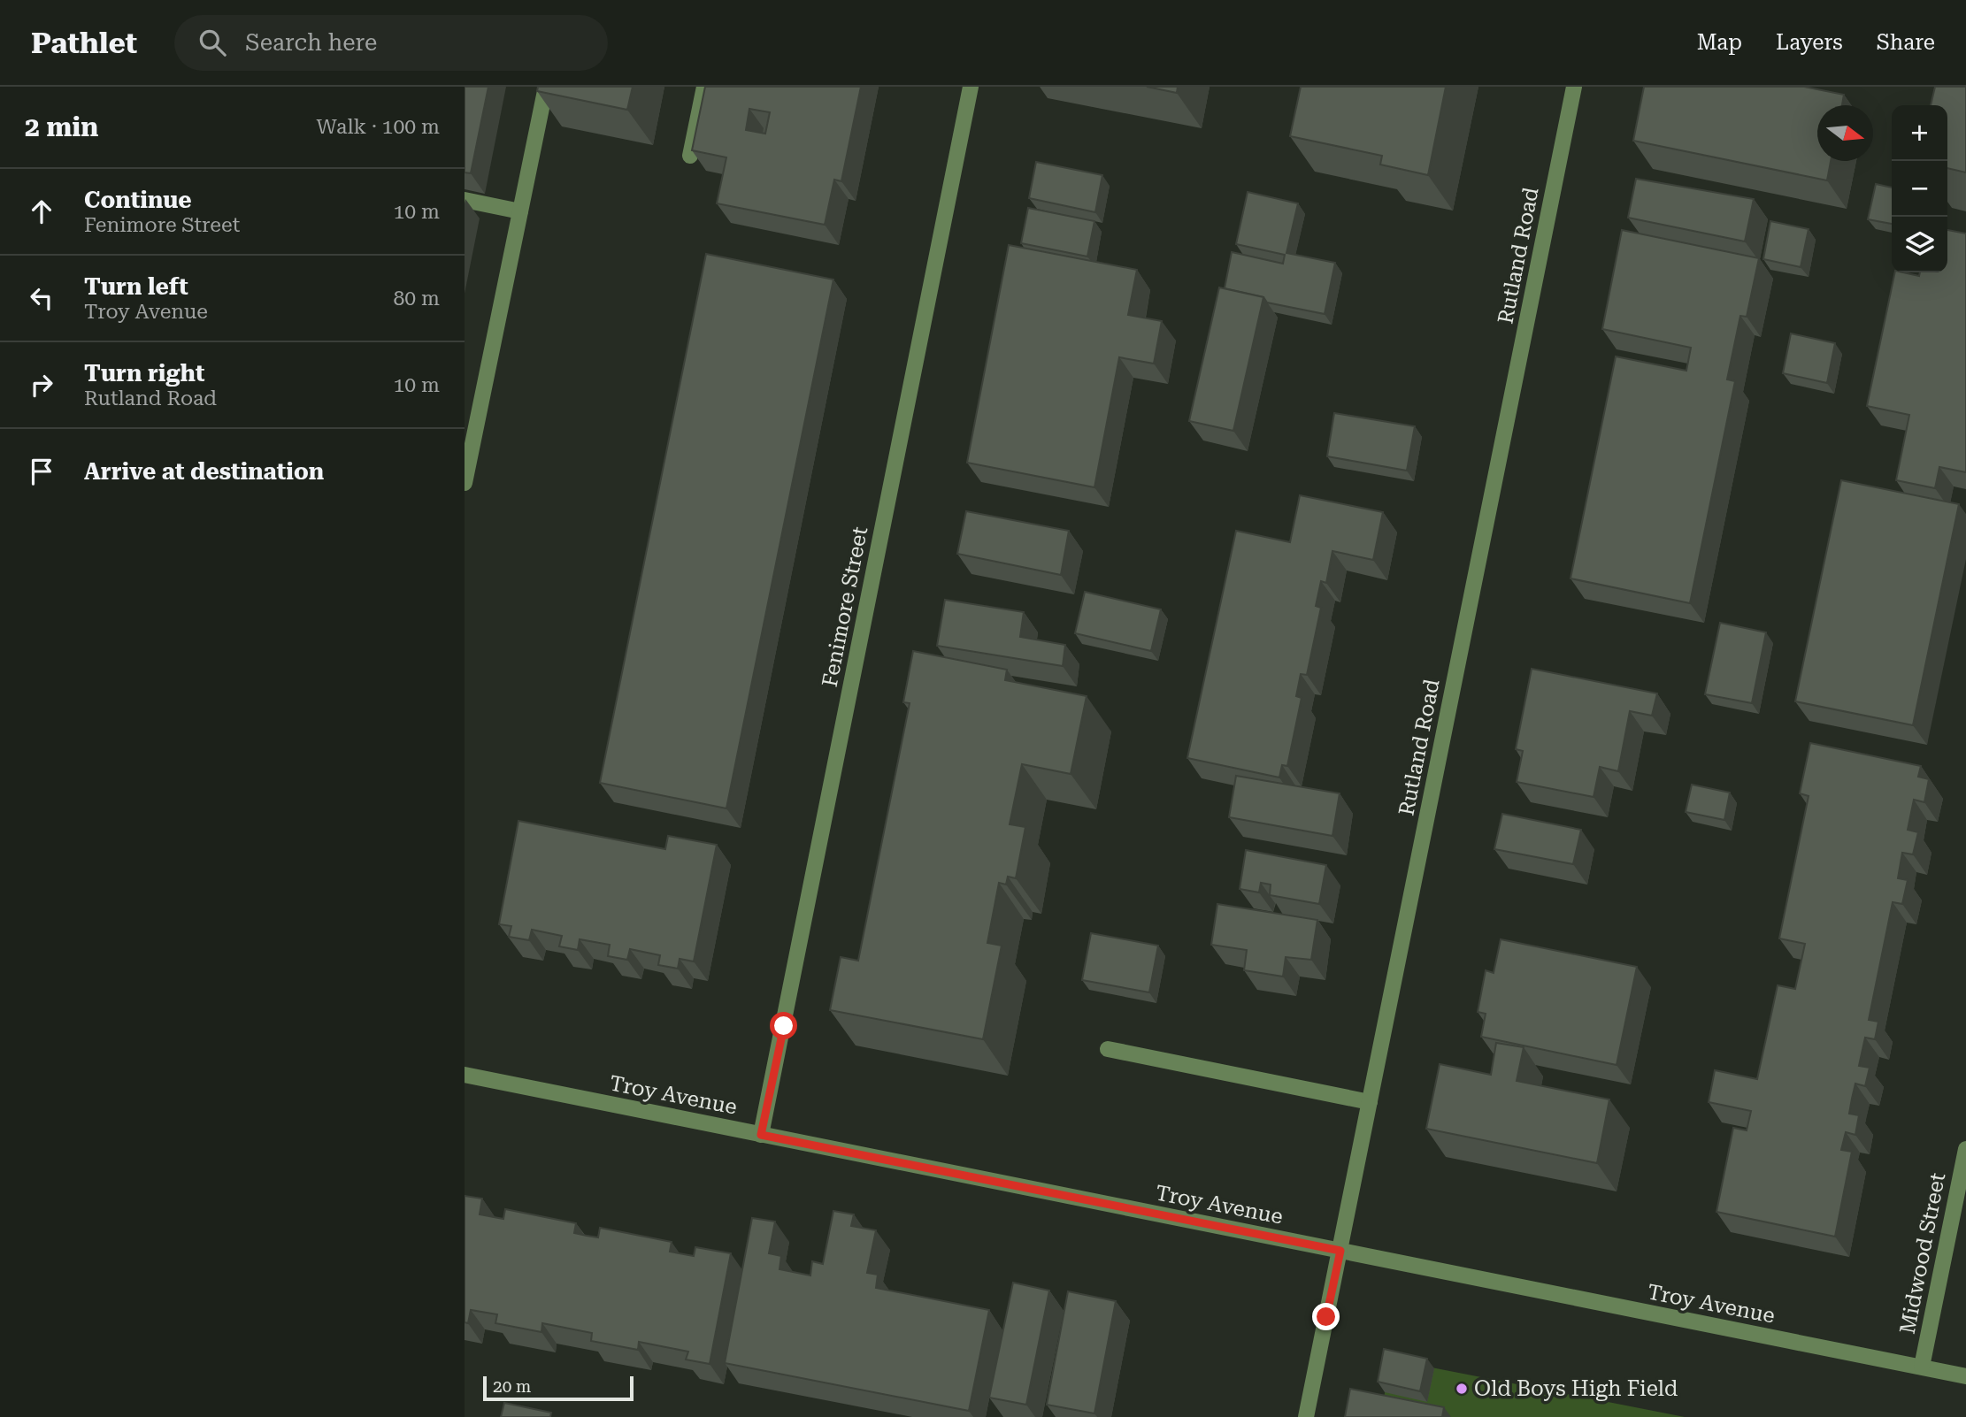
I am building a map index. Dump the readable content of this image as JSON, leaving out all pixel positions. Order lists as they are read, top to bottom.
{
  "streets": {
    "street": [
      "Rutland Road",
      "Fenimore Street",
      "Troy Avenue",
      "Midwood Street"
    ]
  },
  "crossings": [
    ["Rutland Road", "Troy Avenue"],
    ["Fenimore Street", "Troy Avenue"],
    ["Troy Avenue", "Midwood Street"]
  ],
  "places": ["Old Boys High Field"],
  "scale_bar": "20 m",
  "north": "right",
  "page": {
    "header": "Pathlet",
    "search": "Search here",
    "nav": ["Map", "Layers", "Share"],
    "heading": ["2 min", "Walk · 100 m"],
    "map_buttons": ["+", "−"],
    "list": [
      ["Continue", "Fenimore Street", "10 m"],
      ["Turn left", "Troy Avenue", "80 m"],
      ["Turn right", "Rutland Road", "10 m"],
      "Arrive at destination"
    ],
    "scale": "20 m"
  }
}
